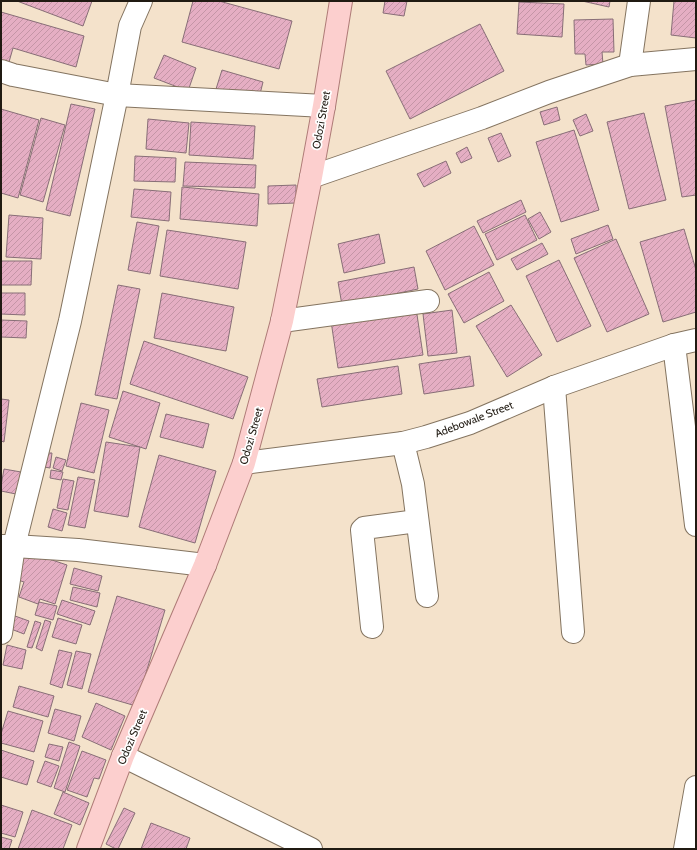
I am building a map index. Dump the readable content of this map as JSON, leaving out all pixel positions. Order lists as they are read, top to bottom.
{
  "streets": {
    "main road": ["Odozi Street"],
    "street": ["Adebowale Street"]
  },
  "crossings": [
    ["Odozi Street", "Adebowale Street"]
  ]
}
